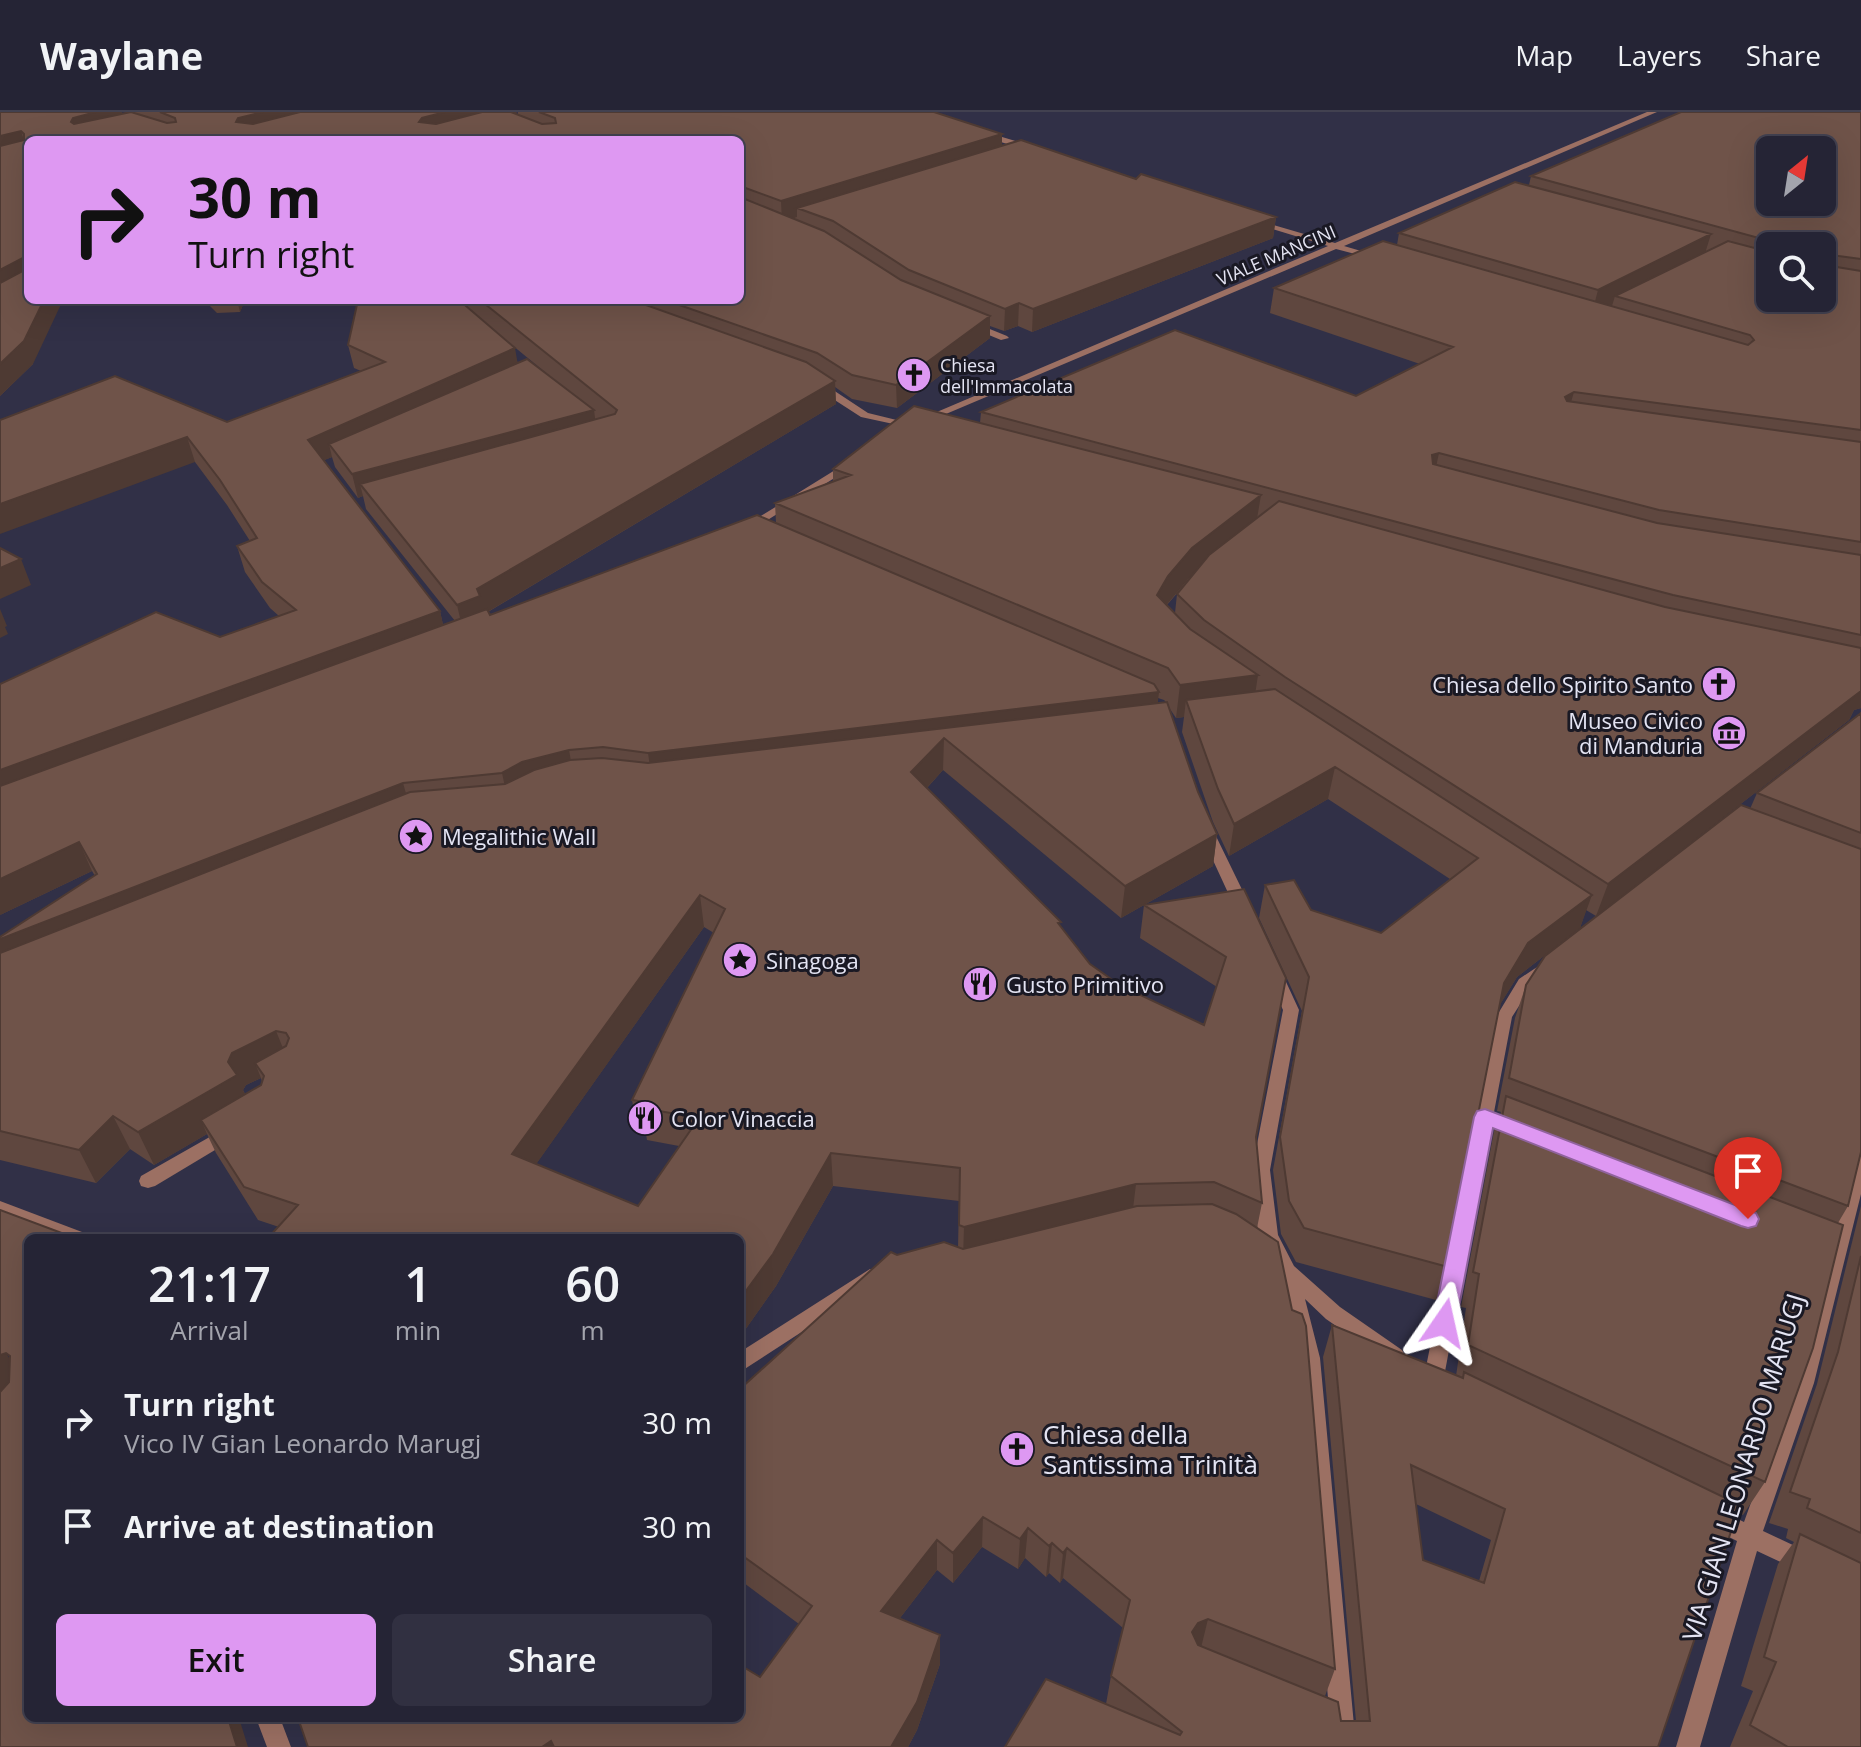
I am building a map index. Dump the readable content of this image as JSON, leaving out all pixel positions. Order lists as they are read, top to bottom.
{
  "streets": {
    "street": ["VIALE MANCINI", "VIA GIAN LEONARDO MARUGJ"]
  },
  "places": {
    "church": ["Chiesa dell'Immacolata", "Chiesa dello Spirito Santo", "Chiesa della Santissima Trinità"],
    "museum": ["Museo Civico di Manduria"],
    "place": ["Megalithic Wall", "Sinagoga"],
    "restaurant": ["Gusto Primitivo", "Color Vinaccia"]
  },
  "north": "top right",
  "page": {
    "header": "Waylane",
    "nav": ["Map", "Layers", "Share"],
    "turn": ["30 m", "Turn right"],
    "eta": [
      "21:17",
      "Arrival",
      "1",
      "min",
      "60",
      "m"
    ],
    "list": [
      {
        "name": "Turn right",
        "note": "Vico IV Gian Leonardo Marugj",
        "value": "30 m"
      },
      {
        "name": "Arrive at destination",
        "value": "30 m"
      }
    ],
    "buttons": ["Exit", "Share"]
  }
}
